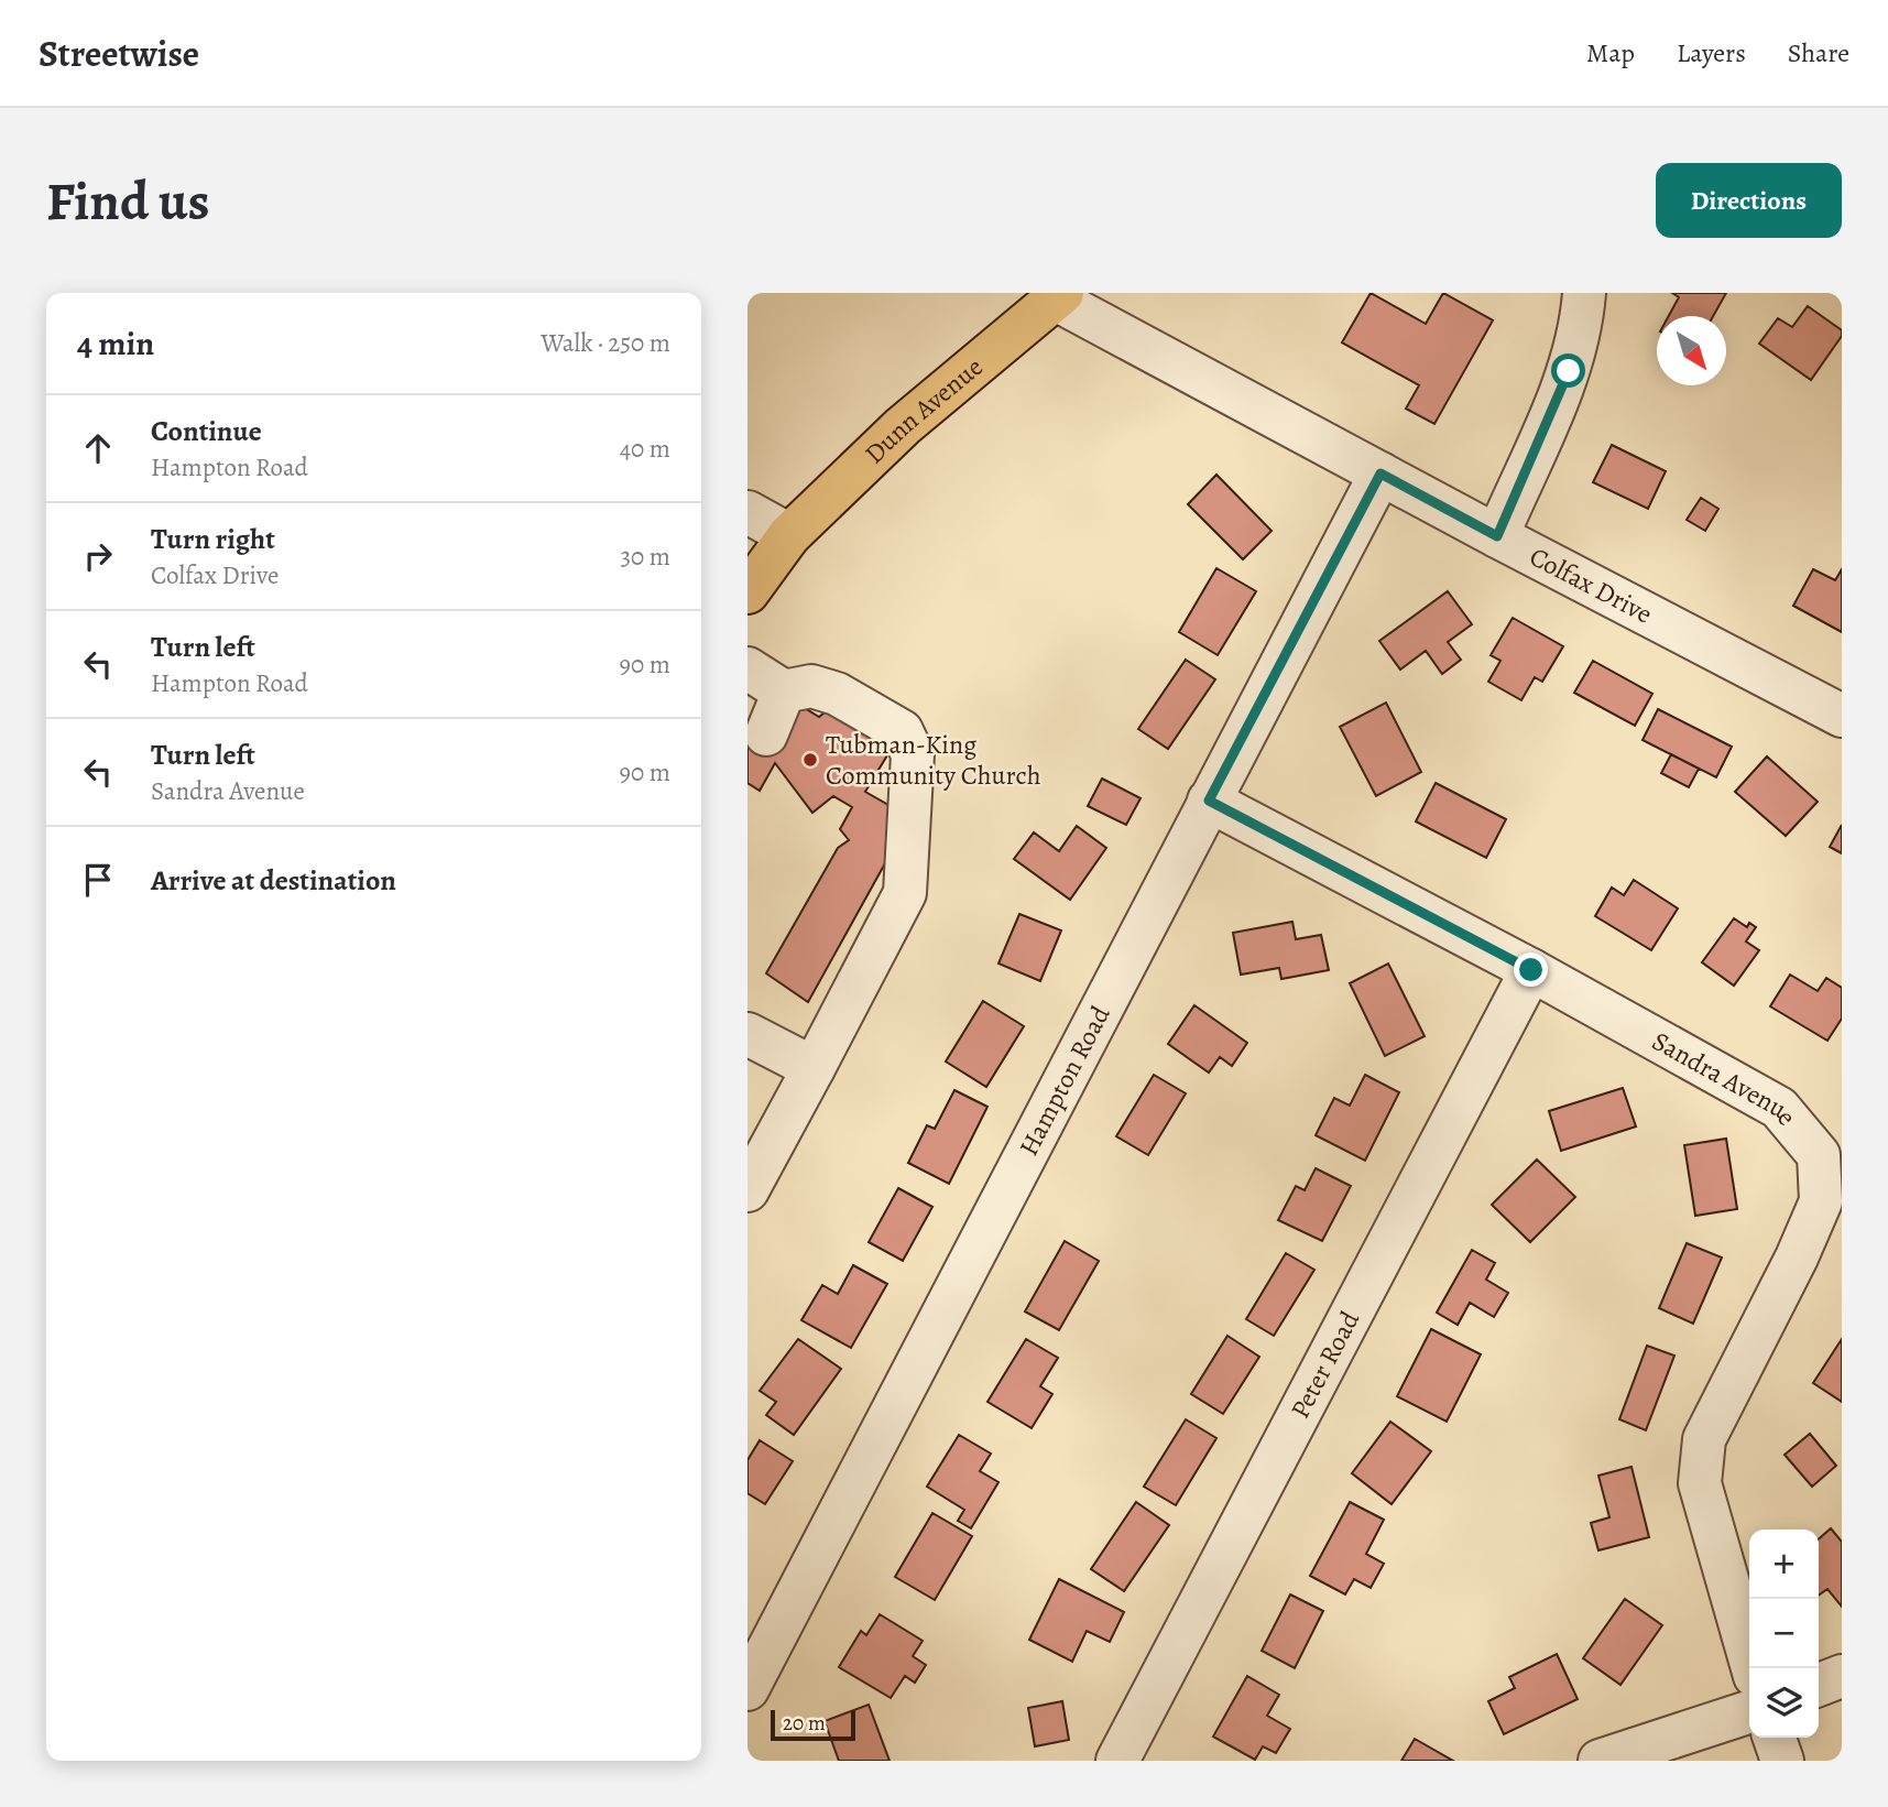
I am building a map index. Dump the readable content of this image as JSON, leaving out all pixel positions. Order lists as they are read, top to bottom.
{
  "streets": {
    "main road": ["Dunn Avenue"],
    "street": [
      "Colfax Drive",
      "Hampton Road",
      "Sandra Avenue",
      "Peter Road"
    ]
  },
  "crossings": [
    ["Dunn Avenue", "Colfax Drive"],
    ["Colfax Drive", "Hampton Road"],
    ["Hampton Road", "Sandra Avenue"],
    ["Sandra Avenue", "Peter Road"]
  ],
  "places": ["Tubman-King Community Church"],
  "scale_bar": "20 m",
  "north": "bottom right",
  "page": {
    "header": "Streetwise",
    "nav": ["Map", "Layers", "Share"],
    "buttons": "Directions",
    "title": "Find us",
    "heading": ["4 min", "Walk · 250 m"],
    "list": [
      ["Continue", "Hampton Road", "40 m"],
      ["Turn right", "Colfax Drive", "30 m"],
      ["Turn left", "Hampton Road", "90 m"],
      ["Turn left", "Sandra Avenue", "90 m"],
      "Arrive at destination"
    ],
    "map_buttons": ["+", "−"],
    "scale": "20 m"
  }
}
